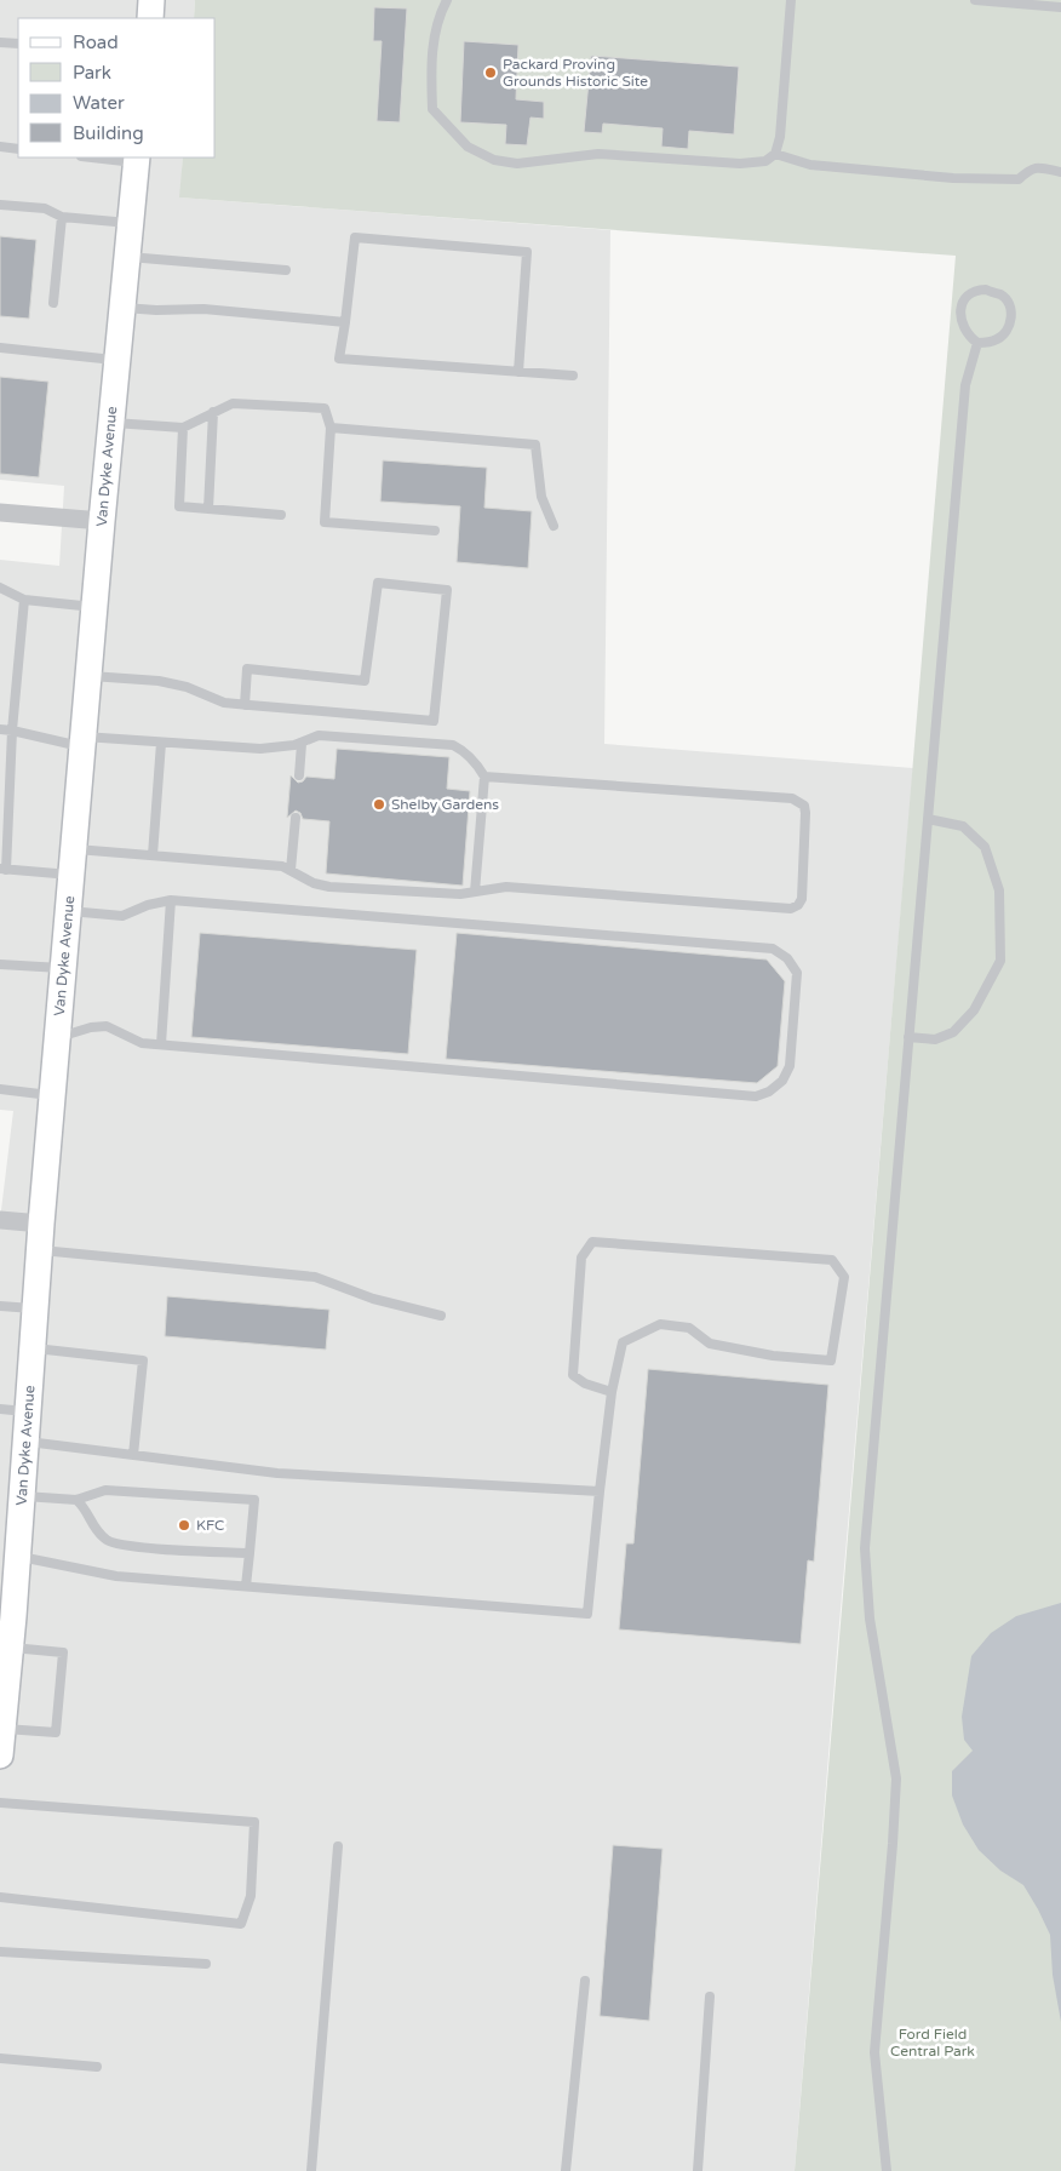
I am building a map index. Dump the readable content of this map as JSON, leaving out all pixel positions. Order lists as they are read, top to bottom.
{
  "streets": {
    "main road": ["Van Dyke Avenue"]
  },
  "parks": ["Ford Field Central Park"],
  "places": ["Packard Proving Grounds Historic Site", "Shelby Gardens", "KFC"],
  "legend": [
    "Road",
    "Park",
    "Water",
    "Building"
  ]
}
